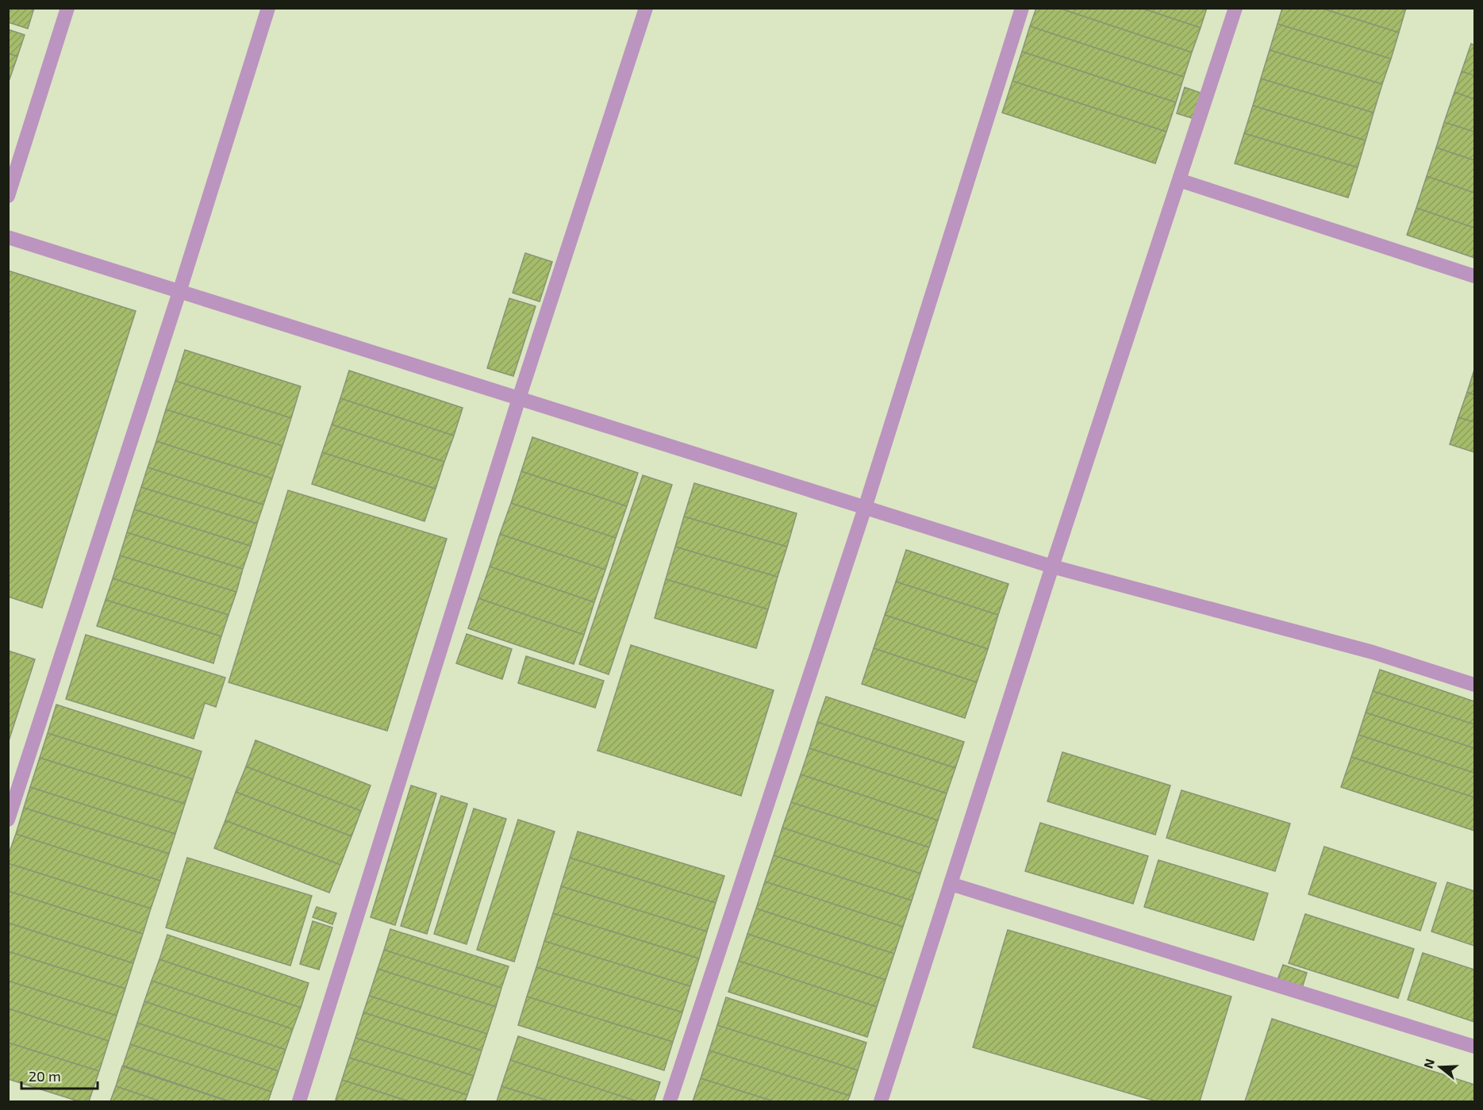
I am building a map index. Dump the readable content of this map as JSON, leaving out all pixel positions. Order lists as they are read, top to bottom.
{
  "scale_bar": "20 m",
  "north": "left"
}
